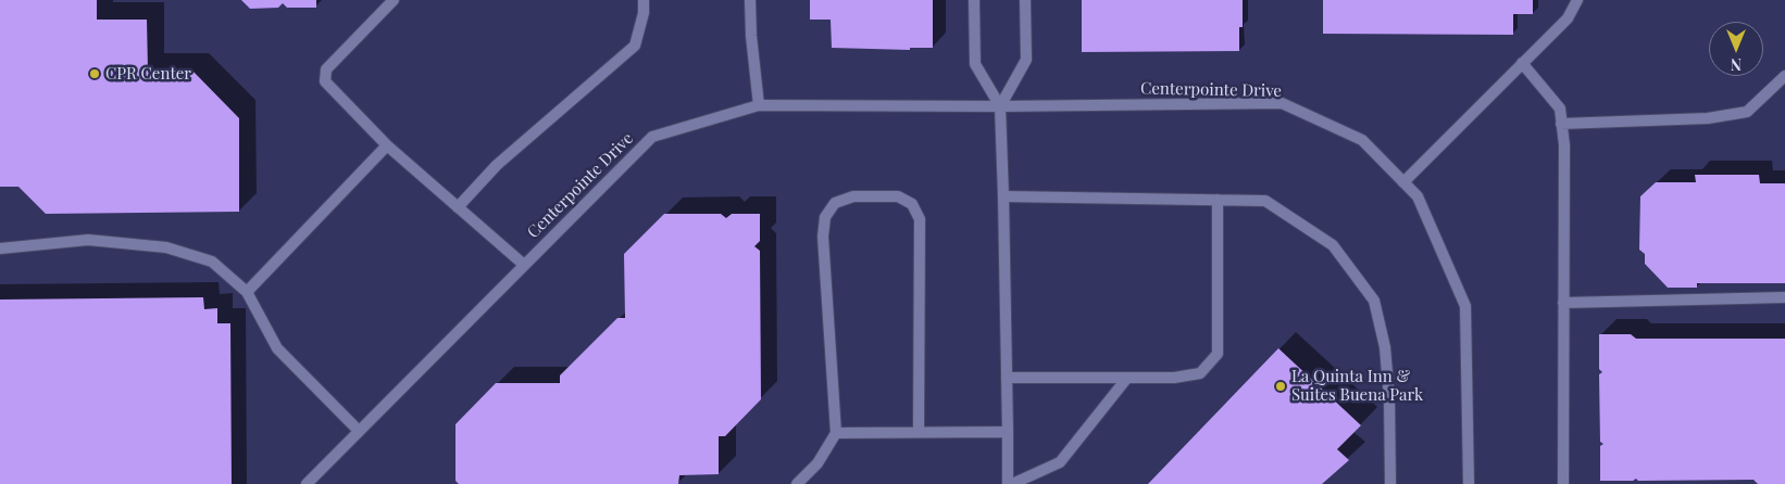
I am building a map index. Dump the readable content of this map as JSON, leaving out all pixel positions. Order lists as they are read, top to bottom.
{
  "streets": {
    "street": ["Centerpointe Drive"]
  },
  "places": ["CPR Center", "La Quinta Inn & Suites Buena Park"],
  "north": "bottom"
}
